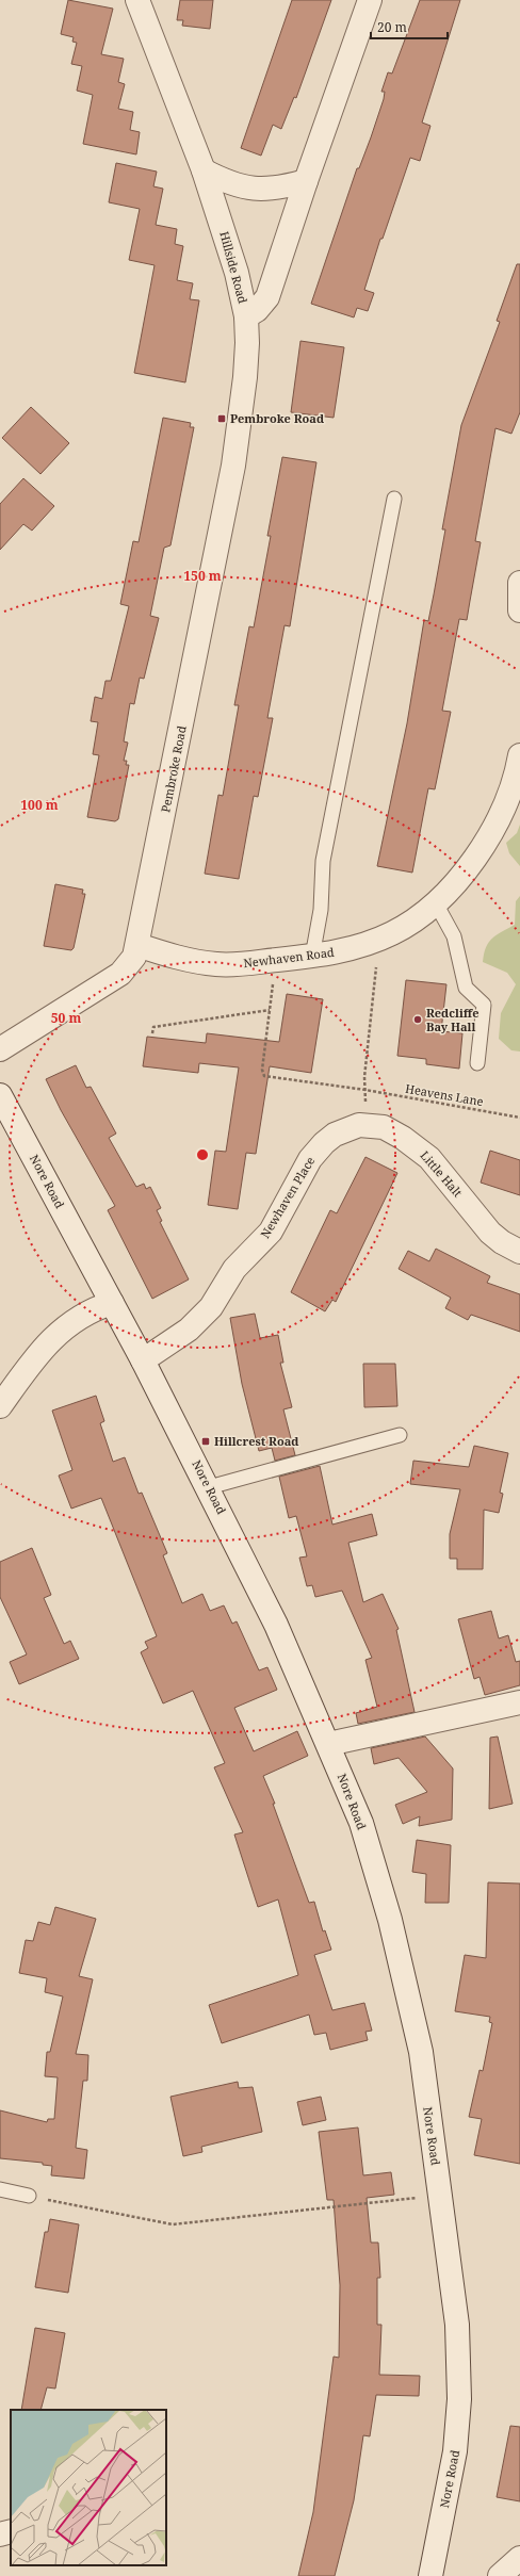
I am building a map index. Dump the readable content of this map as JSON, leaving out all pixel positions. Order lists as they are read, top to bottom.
{
  "streets": {
    "street": [
      "Hillside Road",
      "Pembroke Road",
      "Newhaven Road",
      "Little Halt",
      "Nore Road",
      "Newhaven Place"
    ],
    "path": ["Heavens Lane"]
  },
  "crossings": [
    ["Hillside Road", "Pembroke Road"],
    ["Pembroke Road", "Newhaven Road"],
    ["Little Halt", "Newhaven Place"],
    ["Nore Road", "Newhaven Place"]
  ],
  "places": {
    "transit": ["Pembroke Road", "Hillcrest Road"],
    "other": ["Redcliffe Bay Hall"]
  },
  "scale_bar": "20 m",
  "rings": ["150 m", "100 m", "50 m"]
}
